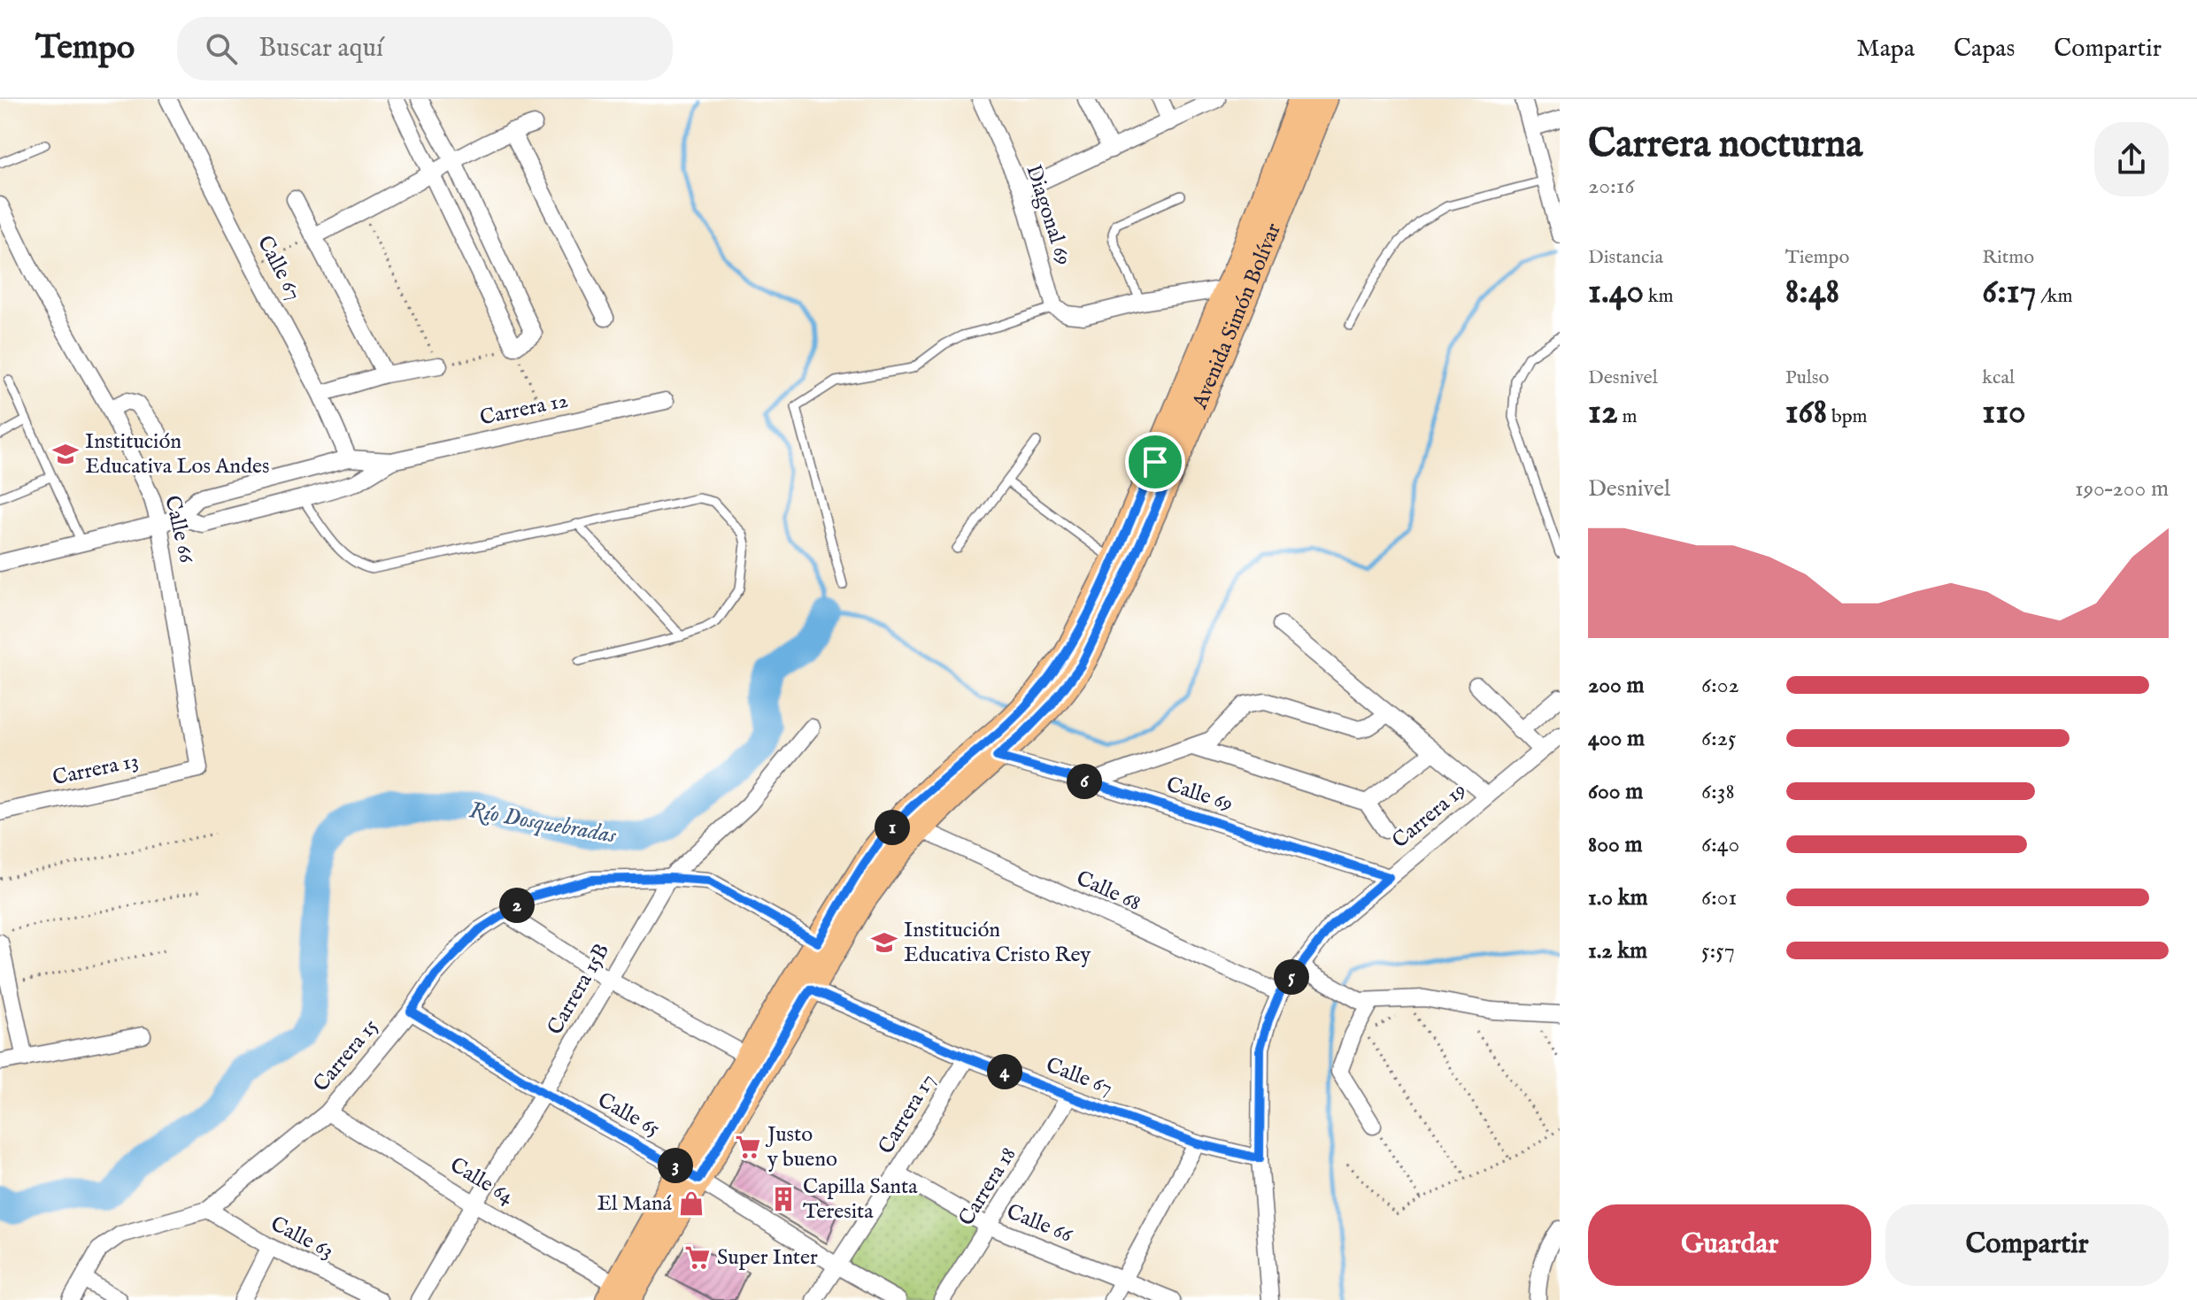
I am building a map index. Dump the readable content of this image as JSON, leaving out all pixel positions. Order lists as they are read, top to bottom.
{
  "streets": {
    "main road": ["Avenida Simón Bolívar"],
    "street": [
      "Diagonal 69",
      "Calle 67",
      "Carrera 12",
      "Calle 66",
      "Carrera 13",
      "Calle 69",
      "Carrera 19",
      "Calle 68",
      "Carrera 15B",
      "Carrera 15",
      "Carrera 17",
      "Calle 65",
      "Calle 64",
      "Carrera 18",
      "Calle 63"
    ]
  },
  "crossings": [
    ["Calle 67", "Avenida Simón Bolívar"],
    ["Calle 67", "Carrera 12"],
    ["Calle 67", "Carrera 19"],
    ["Calle 67", "Carrera 17"],
    ["Calle 67", "Carrera 18"],
    ["Avenida Simón Bolívar", "Calle 69"],
    ["Avenida Simón Bolívar", "Calle 68"],
    ["Avenida Simón Bolívar", "Calle 65"],
    ["Avenida Simón Bolívar", "Calle 64"],
    ["Carrera 12", "Calle 66"],
    ["Calle 66", "Carrera 13"],
    ["Calle 66", "Carrera 17"],
    ["Calle 66", "Carrera 18"],
    ["Calle 69", "Carrera 19"],
    ["Carrera 19", "Calle 68"],
    ["Carrera 15B", "Carrera 15"],
    ["Carrera 15B", "Calle 65"],
    ["Carrera 15B", "Calle 64"],
    ["Carrera 15", "Calle 65"],
    ["Carrera 15", "Calle 64"],
    ["Carrera 15", "Calle 63"],
    ["Carrera 17", "Calle 65"]
  ],
  "water": ["Río Dosquebradas"],
  "places": {
    "school or university": ["Institución Educativa Los Andes", "Institución Educativa Cristo Rey"],
    "supermarket": ["Justo y bueno", "Super Inter"],
    "building": ["Capilla Santa Teresita"],
    "shop": ["El Maná"]
  },
  "page": {
    "header": "Tempo",
    "search": "Buscar aquí",
    "nav": ["Mapa", "Capas", "Compartir"],
    "heading": ["Carrera nocturna", "20:16"],
    "stats": [
      ["Distancia", "1.40 km"],
      ["Tiempo", "8:48"],
      ["Ritmo", "6:17 /km"],
      ["Desnivel", "12 m"],
      ["Pulso", "168 bpm"],
      ["kcal", "110"]
    ],
    "chart": ["Desnivel", "190–200 m"],
    "list": [
      {
        "name": "200 m",
        "note": "6:02"
      },
      {
        "name": "400 m",
        "note": "6:25"
      },
      {
        "name": "600 m",
        "note": "6:38"
      },
      {
        "name": "800 m",
        "note": "6:40"
      },
      {
        "name": "1.0 km",
        "note": "6:01"
      },
      {
        "name": "1.2 km",
        "note": "5:57"
      }
    ],
    "pins": [
      "6",
      "1",
      "2",
      "5",
      "4",
      "3"
    ],
    "buttons": ["Guardar", "Compartir"]
  }
}
